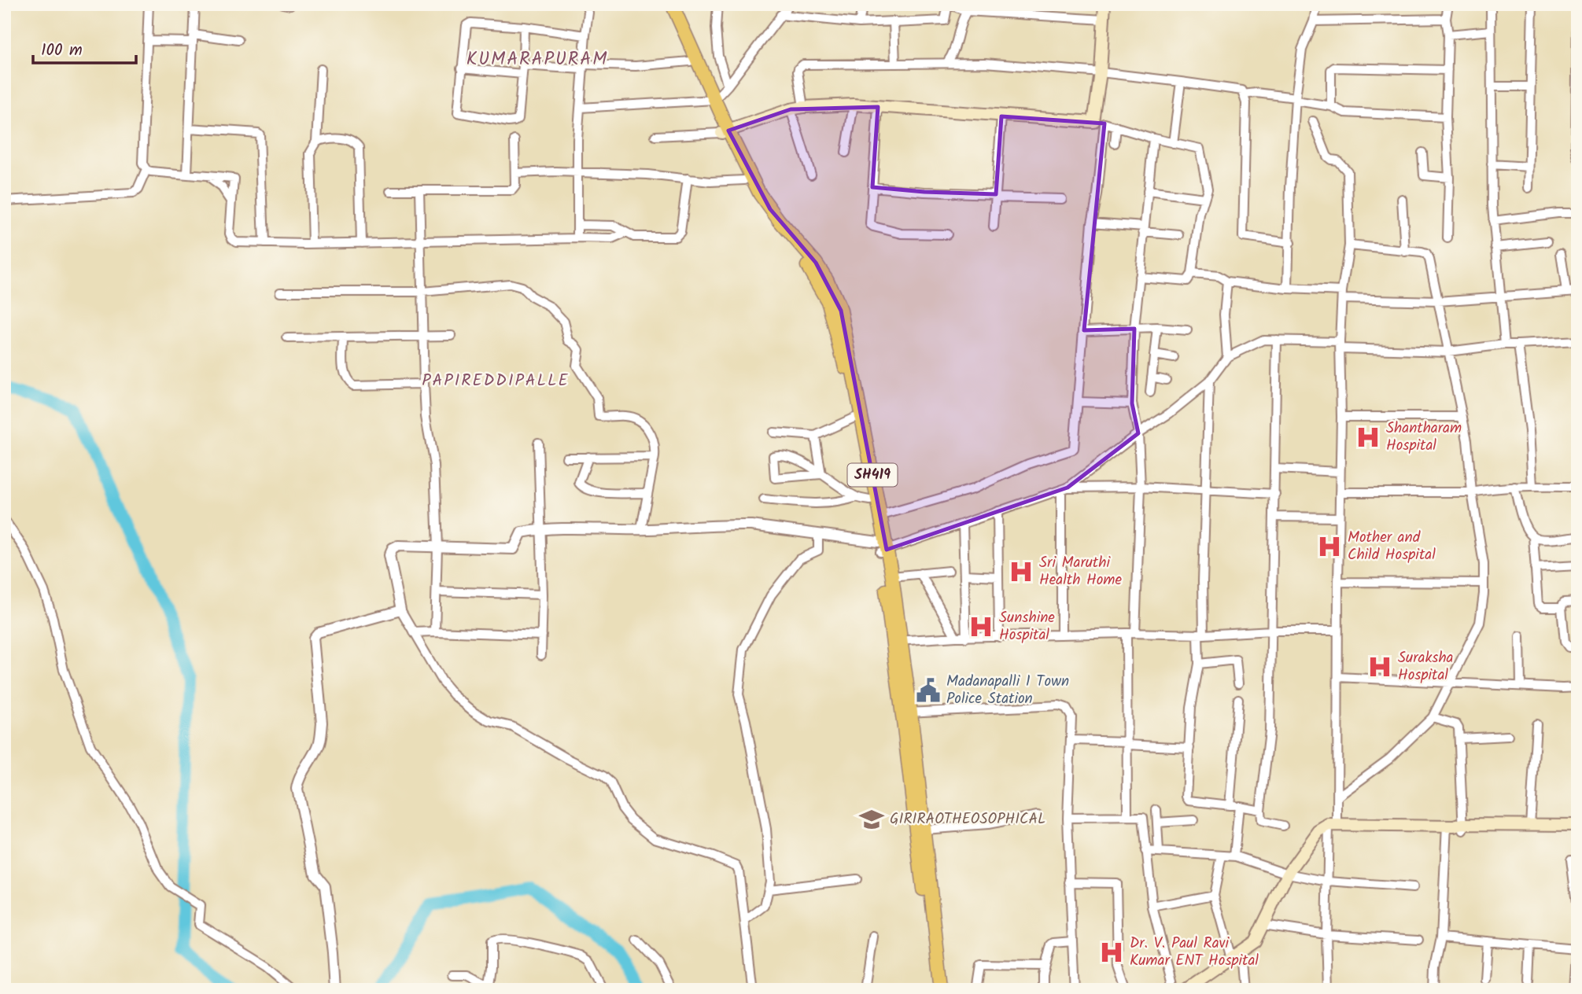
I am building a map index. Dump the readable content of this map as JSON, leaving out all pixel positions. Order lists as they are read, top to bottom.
{
  "streets": {
    "main road": ["SH419"]
  },
  "districts": ["KUMARAPURAM", "PAPIREDDIPALLE"],
  "places": {
    "hospital": [
      "Shantharam Hospital",
      "Mother and Child Hospital",
      "Sri Maruthi Health Home",
      "Sunshine Hospital",
      "Suraksha Hospital",
      "Dr. V. Paul Ravi Kumar ENT Hospital"
    ],
    "public building": ["Madanapalli 1 Town Police Station"],
    "school or university": ["GIRIRAOTHEOSOPHICAL"]
  },
  "scale_bar": "100 m"
}
